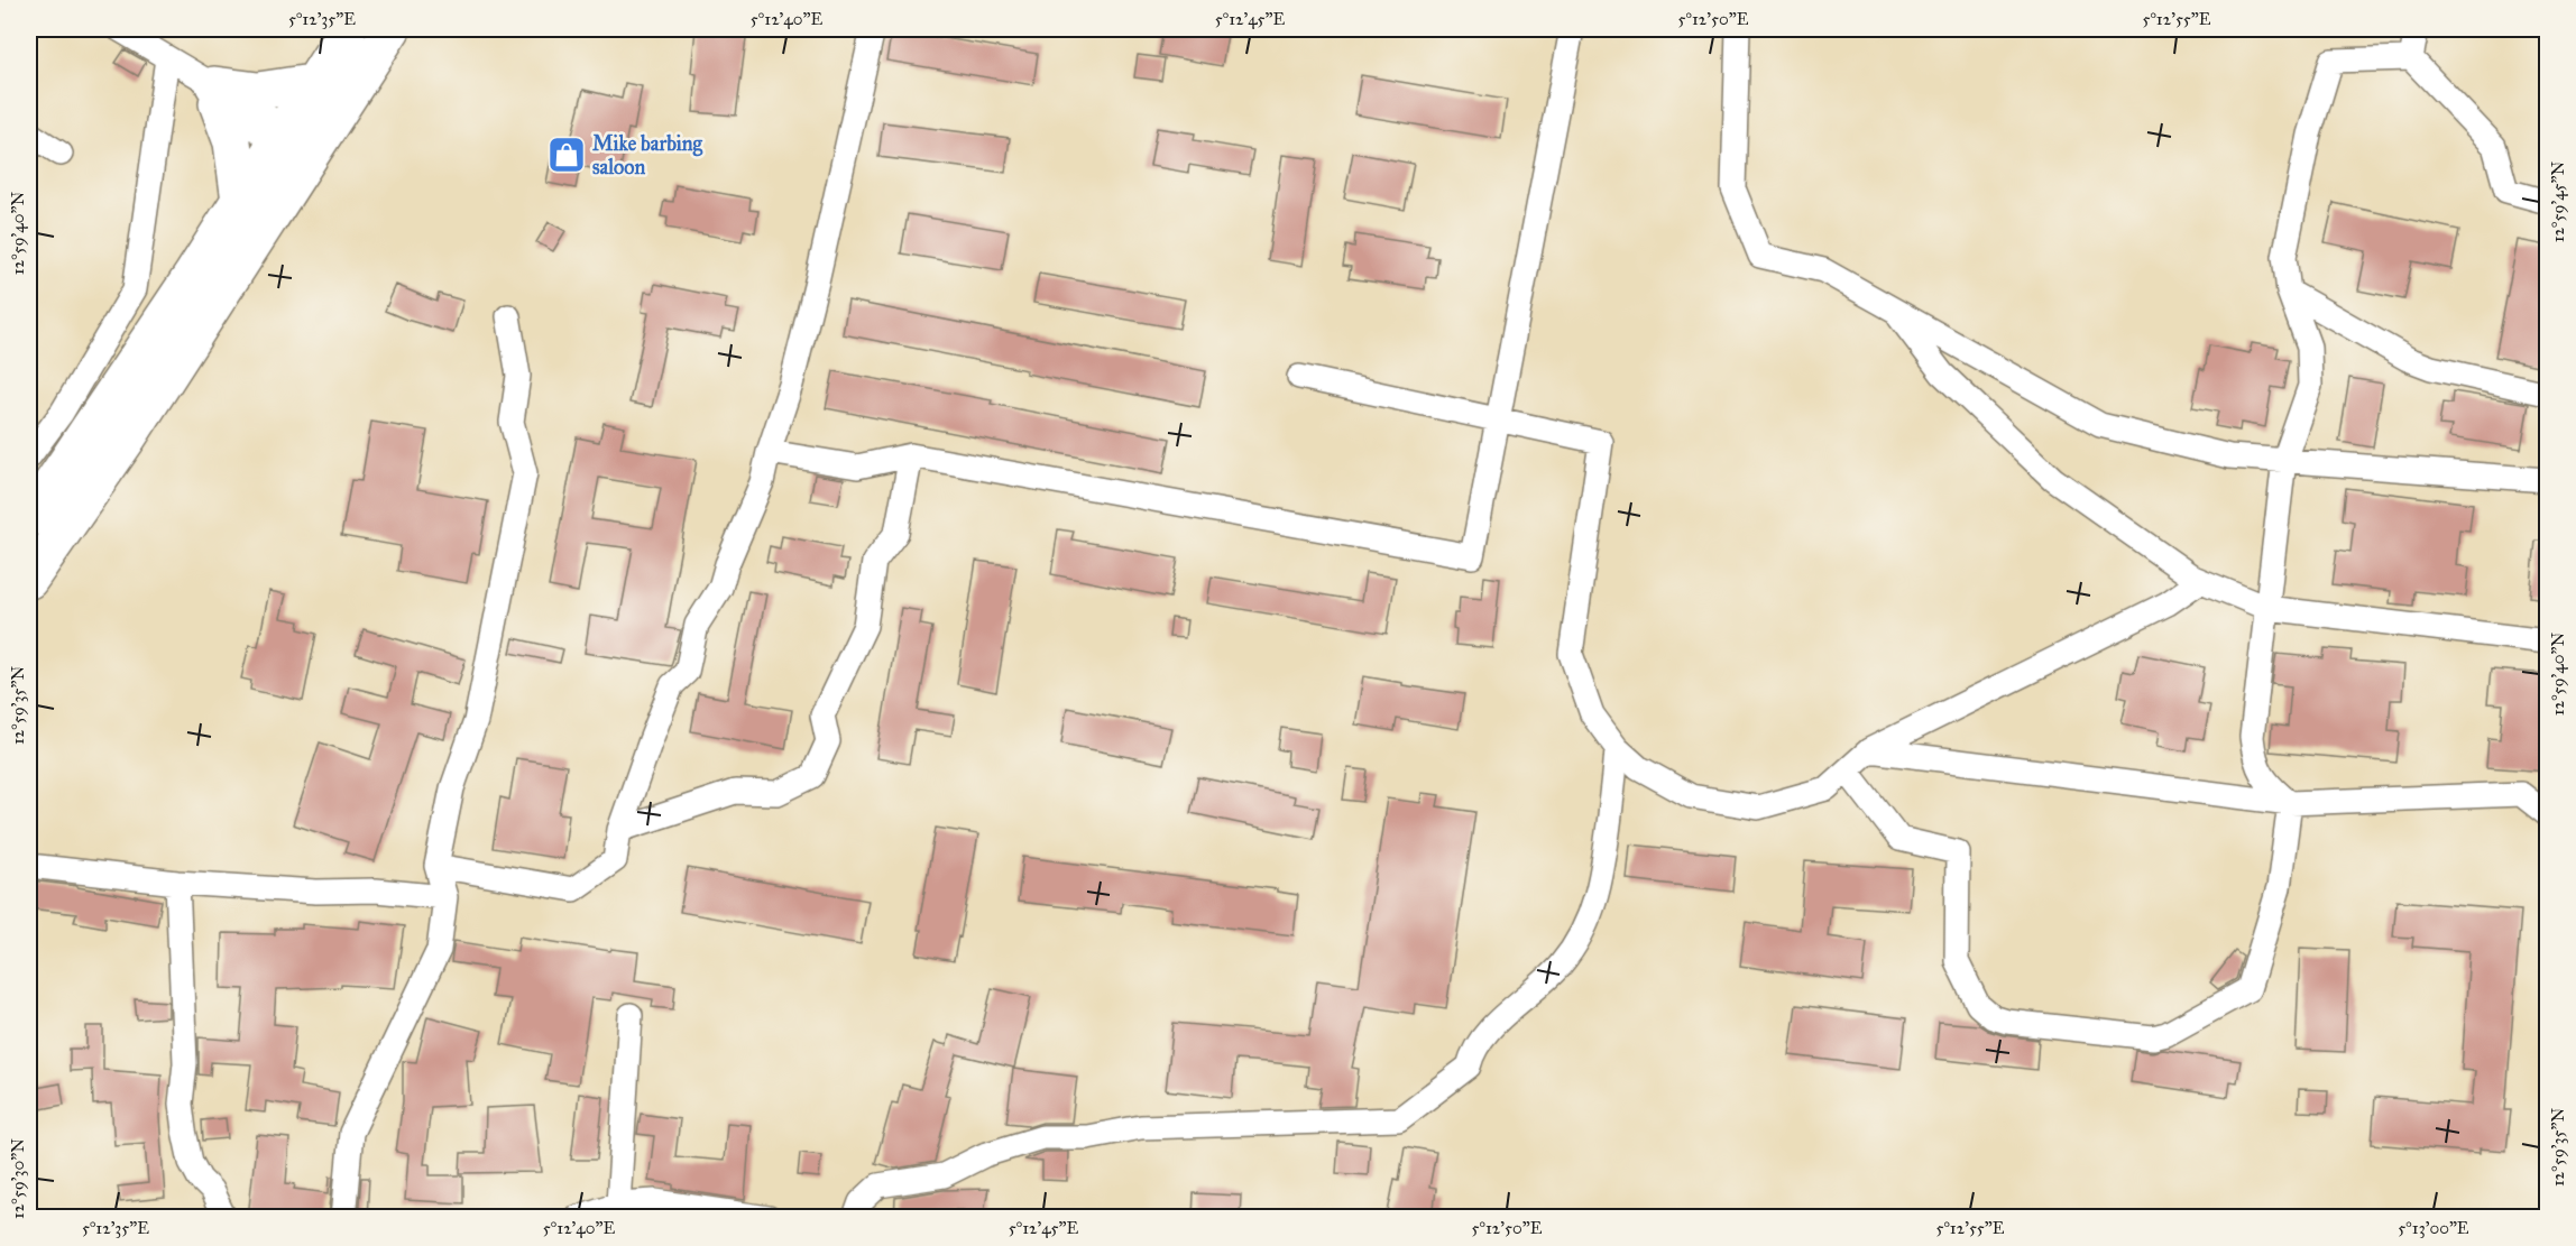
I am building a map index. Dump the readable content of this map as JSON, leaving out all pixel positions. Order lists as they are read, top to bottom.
{
  "places": {
    "shop": ["Mike barbing saloon"]
  },
  "coordinates": [
    "5°12'35\"E",
    "5°12'40\"E",
    "5°12'45\"E",
    "5°12'50\"E",
    "5°12'55\"E",
    "12°59'45\"N",
    "12°59'40\"N",
    "12°59'35\"N",
    "12°59'30\"N",
    "5°13'00\"E"
  ]
}
